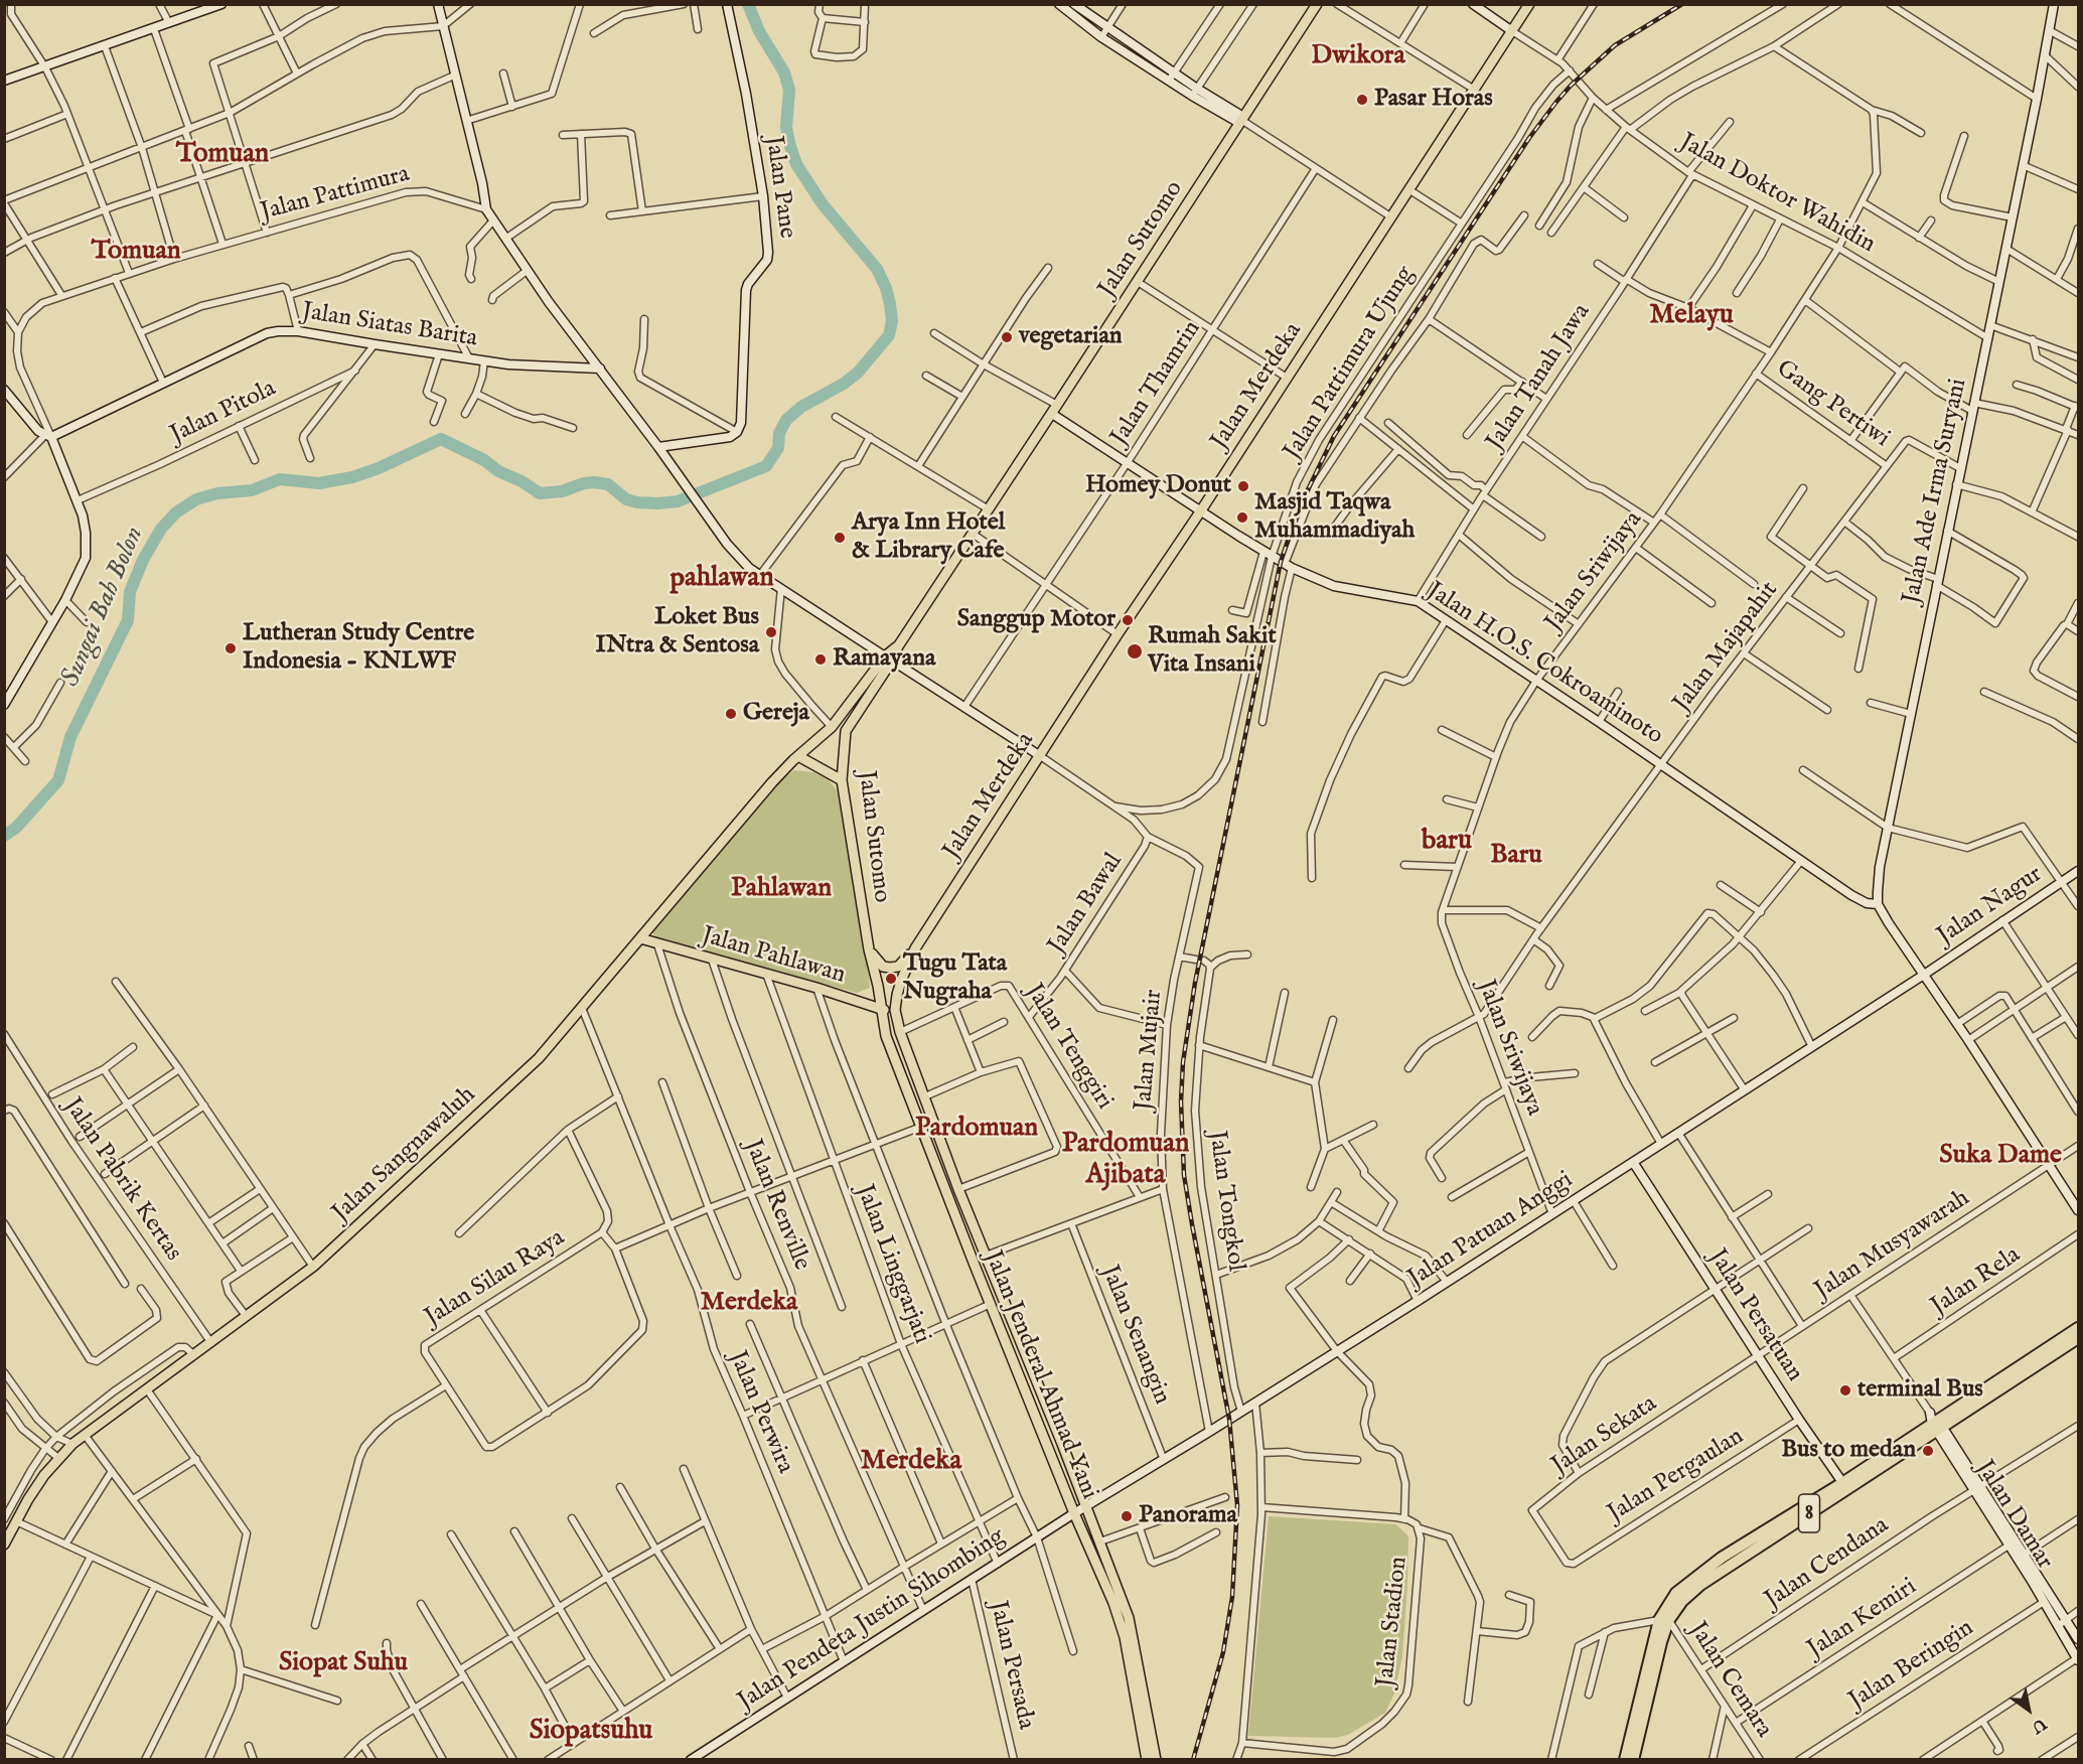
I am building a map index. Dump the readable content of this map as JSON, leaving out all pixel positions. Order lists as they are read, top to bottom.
{
  "streets": {
    "highway": ["8"],
    "main road": [
      "Jalan Sutomo",
      "Jalan Merdeka",
      "Jalan Pahlawan",
      "Jalan Sangnawaluh",
      "Jalan Jenderal Ahmad Yani"
    ],
    "street": [
      "Jalan Pane",
      "Jalan Pattimura",
      "Jalan Doktor Wahidin",
      "Jalan Siatas Barita",
      "Jalan Pattimura Ujung",
      "Jalan Tanah Jawa",
      "Jalan Thamrin",
      "Gang Pertiwi",
      "Jalan Pitola",
      "Jalan Ade Irma Suryani",
      "Jalan Sriwijaya",
      "Jalan Majapahit",
      "Jalan H.O.S. Cokroaminoto",
      "Jalan Bawal",
      "Jalan Nagur",
      "Jalan Tenggiri",
      "Jalan Mujair",
      "Jalan Pabrik Kertas",
      "Jalan Tongkol",
      "Jalan Renville",
      "Jalan Patuan Anggi",
      "Jalan Musyawarah",
      "Jalan Linggarjati",
      "Jalan Silau Raya",
      "Jalan Rela",
      "Jalan Persatuan",
      "Jalan Senangin",
      "Jalan Perwira",
      "Jalan Sekata",
      "Jalan Pergaulan",
      "Jalan Damar",
      "Jalan Cendana",
      "Jalan Kemiri",
      "Jalan Pendeta Justin Sihombing",
      "Jalan Stadion",
      "Jalan Persada",
      "Jalan Beringin",
      "Jalan Cemara"
    ]
  },
  "crossings": [
    ["Jalan Doktor Wahidin", "Jalan Pattimura Ujung"],
    ["Jalan Doktor Wahidin", "Jalan Tanah Jawa"],
    ["Jalan Doktor Wahidin", "Jalan Merdeka"],
    ["Jalan Doktor Wahidin", "Jalan Ade Irma Suryani"],
    ["Jalan Doktor Wahidin", "Jalan Sriwijaya"],
    ["Jalan Sutomo", "Jalan H.O.S. Cokroaminoto"],
    ["Jalan Sutomo", "Jalan Pahlawan"],
    ["Jalan Sutomo", "Jalan Sangnawaluh"],
    ["Jalan Sutomo", "Jalan Jenderal Ahmad Yani"],
    ["Jalan Siatas Barita", "Jalan Pitola"],
    ["Jalan Pattimura Ujung", "Jalan H.O.S. Cokroaminoto"],
    ["Jalan Pattimura Ujung", "Jalan Mujair"],
    ["Jalan Tanah Jawa", "Jalan H.O.S. Cokroaminoto"],
    ["Jalan Thamrin", "Jalan H.O.S. Cokroaminoto"],
    ["Jalan Merdeka", "Jalan H.O.S. Cokroaminoto"],
    ["Jalan Merdeka", "Jalan Pahlawan"],
    ["Jalan Merdeka", "Jalan Mujair"],
    ["Jalan Merdeka", "Jalan Jenderal Ahmad Yani"],
    ["Gang Pertiwi", "Jalan Sriwijaya"],
    ["Gang Pertiwi", "Jalan Majapahit"],
    ["Jalan Ade Irma Suryani", "Jalan Majapahit"],
    ["Jalan Ade Irma Suryani", "Jalan H.O.S. Cokroaminoto"],
    ["Jalan Sriwijaya", "Jalan Majapahit"],
    ["Jalan Sriwijaya", "Jalan H.O.S. Cokroaminoto"],
    ["Jalan Sriwijaya", "Jalan Patuan Anggi"],
    ["Jalan Majapahit", "Jalan H.O.S. Cokroaminoto"],
    ["Jalan Bawal", "Jalan Tenggiri"],
    ["Jalan Bawal", "Jalan Mujair"],
    ["Jalan Nagur", "Jalan Patuan Anggi"],
    ["Jalan Pahlawan", "Jalan Sangnawaluh"],
    ["Jalan Pahlawan", "Jalan Renville"],
    ["Jalan Pahlawan", "Jalan Linggarjati"],
    ["Jalan Pahlawan", "Jalan Jenderal Ahmad Yani"],
    ["Jalan Tenggiri", "Jalan Jenderal Ahmad Yani"],
    ["Jalan Mujair", "Jalan Patuan Anggi"],
    ["Jalan Sangnawaluh", "Jalan Pabrik Kertas"],
    ["Jalan Sangnawaluh", "Jalan Perwira"],
    ["Jalan Tongkol", "Jalan Patuan Anggi"],
    ["Jalan Renville", "Jalan Pendeta Justin Sihombing"],
    ["Jalan Patuan Anggi", "Jalan Persatuan"],
    ["Jalan Patuan Anggi", "Jalan Senangin"],
    ["Jalan Patuan Anggi", "Jalan Jenderal Ahmad Yani"],
    ["Jalan Patuan Anggi", "Jalan Pendeta Justin Sihombing"],
    ["Jalan Musyawarah", "Jalan Persatuan"],
    ["Jalan Musyawarah", "Jalan Sekata"],
    ["Jalan Linggarjati", "Jalan Pendeta Justin Sihombing"],
    ["Jalan Persatuan", "Jalan Sekata"],
    ["Jalan Persatuan", "Jalan Pergaulan"],
    ["Jalan Persatuan", "8"],
    ["Jalan Jenderal Ahmad Yani", "Jalan Pendeta Justin Sihombing"],
    ["Jalan Perwira", "Jalan Pendeta Justin Sihombing"],
    ["Jalan Sekata", "Jalan Pergaulan"],
    ["8", "Jalan Damar"],
    ["8", "Jalan Cemara"],
    ["Jalan Damar", "Jalan Cendana"],
    ["Jalan Damar", "Jalan Kemiri"],
    ["Jalan Damar", "Jalan Beringin"],
    ["Jalan Cendana", "Jalan Cemara"],
    ["Jalan Kemiri", "Jalan Cemara"],
    ["Jalan Pendeta Justin Sihombing", "Jalan Persada"]
  ],
  "districts": [
    "Dwikora",
    "Tomuan",
    "Tomuan",
    "Melayu",
    "pahlawan",
    "baru",
    "Baru",
    "Pahlawan",
    "Pardomuan",
    "Pardomuan Ajibata",
    "Suka Dame",
    "Merdeka",
    "Merdeka",
    "Siopat Suhu",
    "Siopatsuhu"
  ],
  "water": ["Sungai Bah Bolon"],
  "places": [
    "Pasar Horas",
    "vegetarian",
    "Homey Donut",
    "Masjid Taqwa Muhammadiyah",
    "Arya Inn Hotel & Library Cafe",
    "Sanggup Motor",
    "Loket Bus INtra & Sentosa",
    "Lutheran Study Centre Indonesia - KNLWF",
    "Rumah Sakit Vita Insani",
    "Ramayana",
    "Gereja",
    "Tugu Tata Nugraha",
    "terminal Bus",
    "Bus to medan",
    "Panorama"
  ],
  "north": "bottom right"
}
